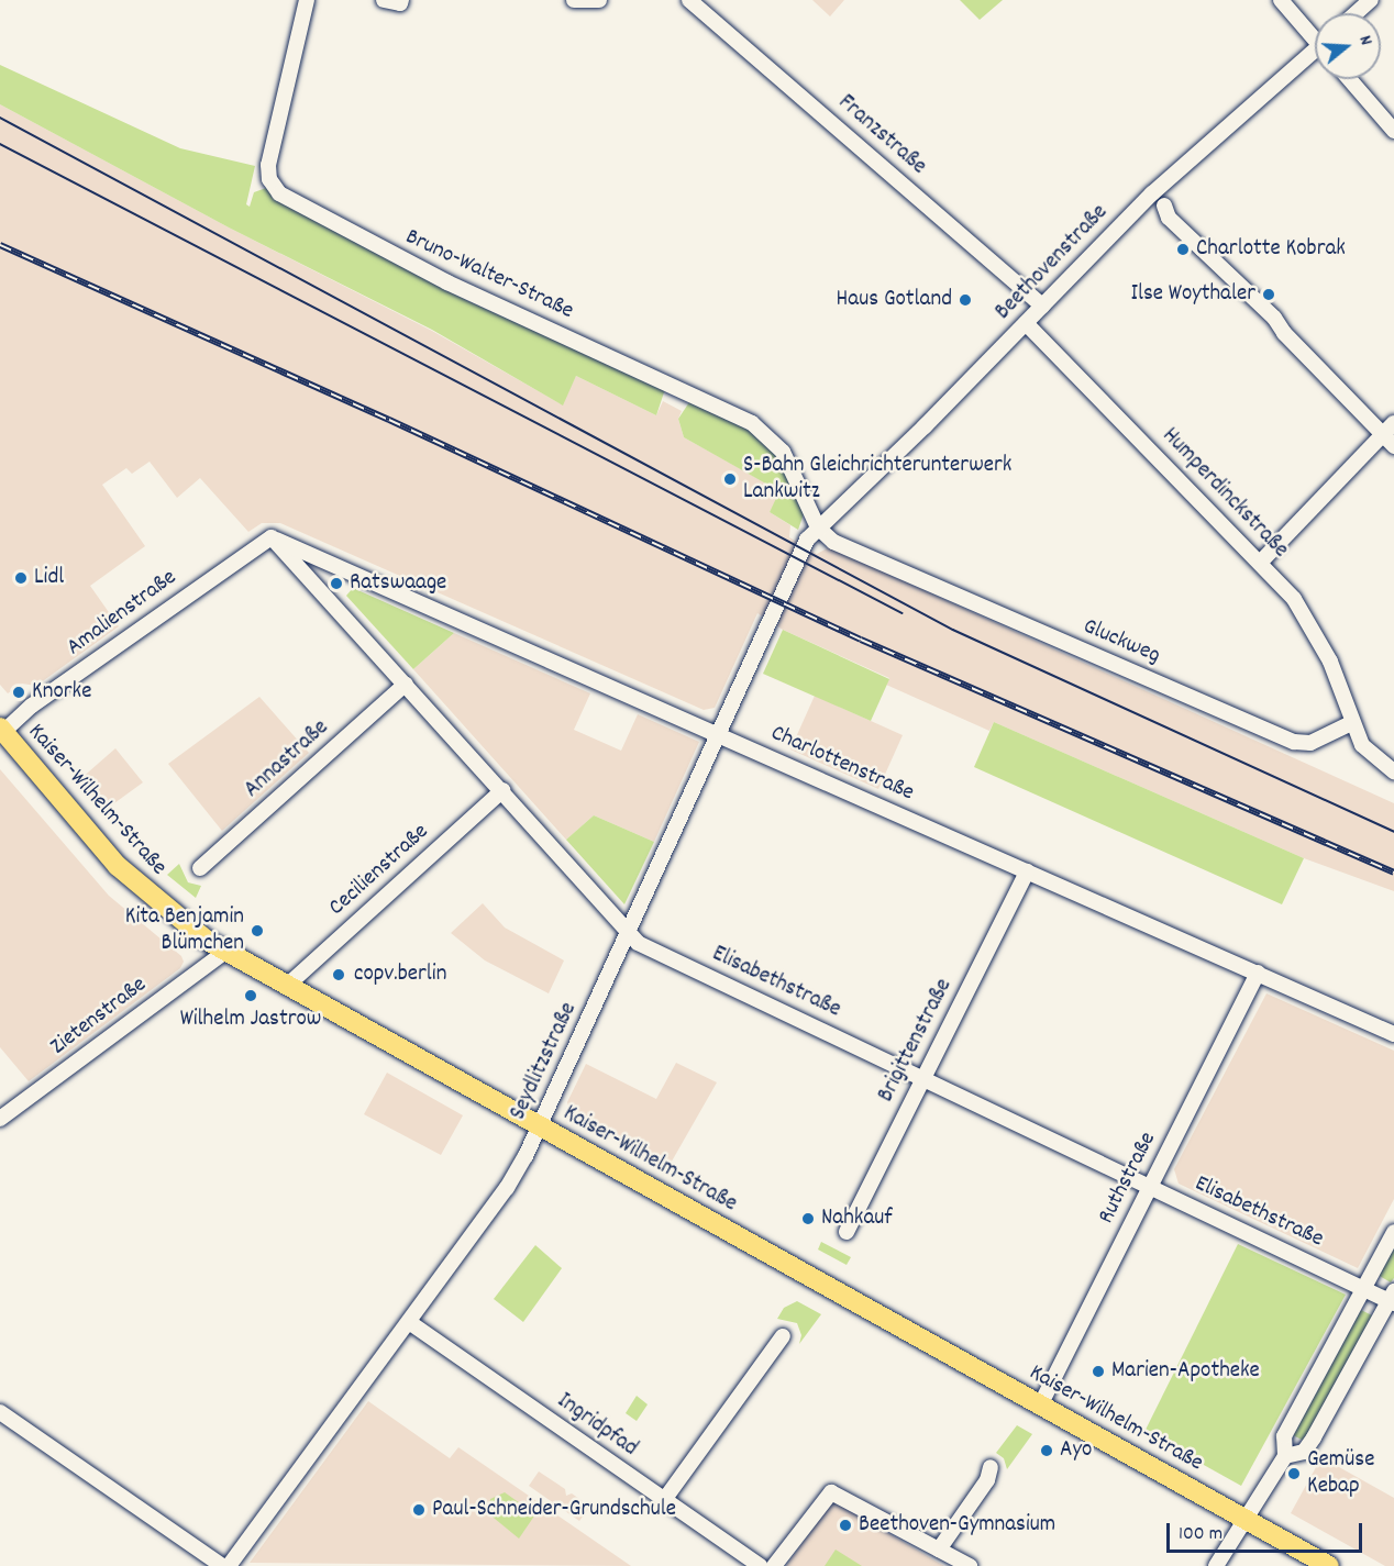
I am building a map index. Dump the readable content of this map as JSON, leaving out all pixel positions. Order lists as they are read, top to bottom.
{
  "streets": {
    "main road": ["Kaiser-Wilhelm-Straße"],
    "street": [
      "Franzstraße",
      "Beethovenstraße",
      "Bruno-Walter-Straße",
      "Humperdinckstraße",
      "Amalienstraße",
      "Gluckweg",
      "Annastraße",
      "Charlottenstraße",
      "Cecilienstraße",
      "Elisabethstraße",
      "Zietenstraße",
      "Brigittenstraße",
      "Seydlitzstraße",
      "Ruthstraße",
      "Ingridpfad"
    ]
  },
  "crossings": [
    ["Franzstraße", "Beethovenstraße"],
    ["Beethovenstraße", "Bruno-Walter-Straße"],
    ["Beethovenstraße", "Humperdinckstraße"],
    ["Beethovenstraße", "Gluckweg"],
    ["Beethovenstraße", "Seydlitzstraße"],
    ["Bruno-Walter-Straße", "Gluckweg"],
    ["Bruno-Walter-Straße", "Seydlitzstraße"],
    ["Humperdinckstraße", "Gluckweg"],
    ["Amalienstraße", "Charlottenstraße"],
    ["Amalienstraße", "Kaiser-Wilhelm-Straße"],
    ["Amalienstraße", "Elisabethstraße"],
    ["Gluckweg", "Seydlitzstraße"],
    ["Annastraße", "Elisabethstraße"],
    ["Charlottenstraße", "Elisabethstraße"],
    ["Charlottenstraße", "Brigittenstraße"],
    ["Charlottenstraße", "Seydlitzstraße"],
    ["Charlottenstraße", "Ruthstraße"],
    ["Kaiser-Wilhelm-Straße", "Cecilienstraße"],
    ["Kaiser-Wilhelm-Straße", "Zietenstraße"],
    ["Kaiser-Wilhelm-Straße", "Seydlitzstraße"],
    ["Kaiser-Wilhelm-Straße", "Ruthstraße"],
    ["Cecilienstraße", "Elisabethstraße"],
    ["Elisabethstraße", "Brigittenstraße"],
    ["Elisabethstraße", "Seydlitzstraße"],
    ["Elisabethstraße", "Ruthstraße"],
    ["Seydlitzstraße", "Ingridpfad"]
  ],
  "places": [
    "Charlotte Kobrak",
    "Ilse Woythaler",
    "Haus Gotland",
    "S-Bahn Gleichrichterunterwerk Lankwitz",
    "Lidl",
    "Ratswaage",
    "Knorke",
    "Kita Benjamin Blümchen",
    "copv.berlin",
    "Wilhelm Jastrow",
    "Nahkauf",
    "Marien-Apotheke",
    "Ayo",
    "Gemüse Kebap",
    "Paul-Schneider-Grundschule",
    "Beethoven-Gymnasium"
  ],
  "scale_bar": "100 m",
  "north": "right"
}
